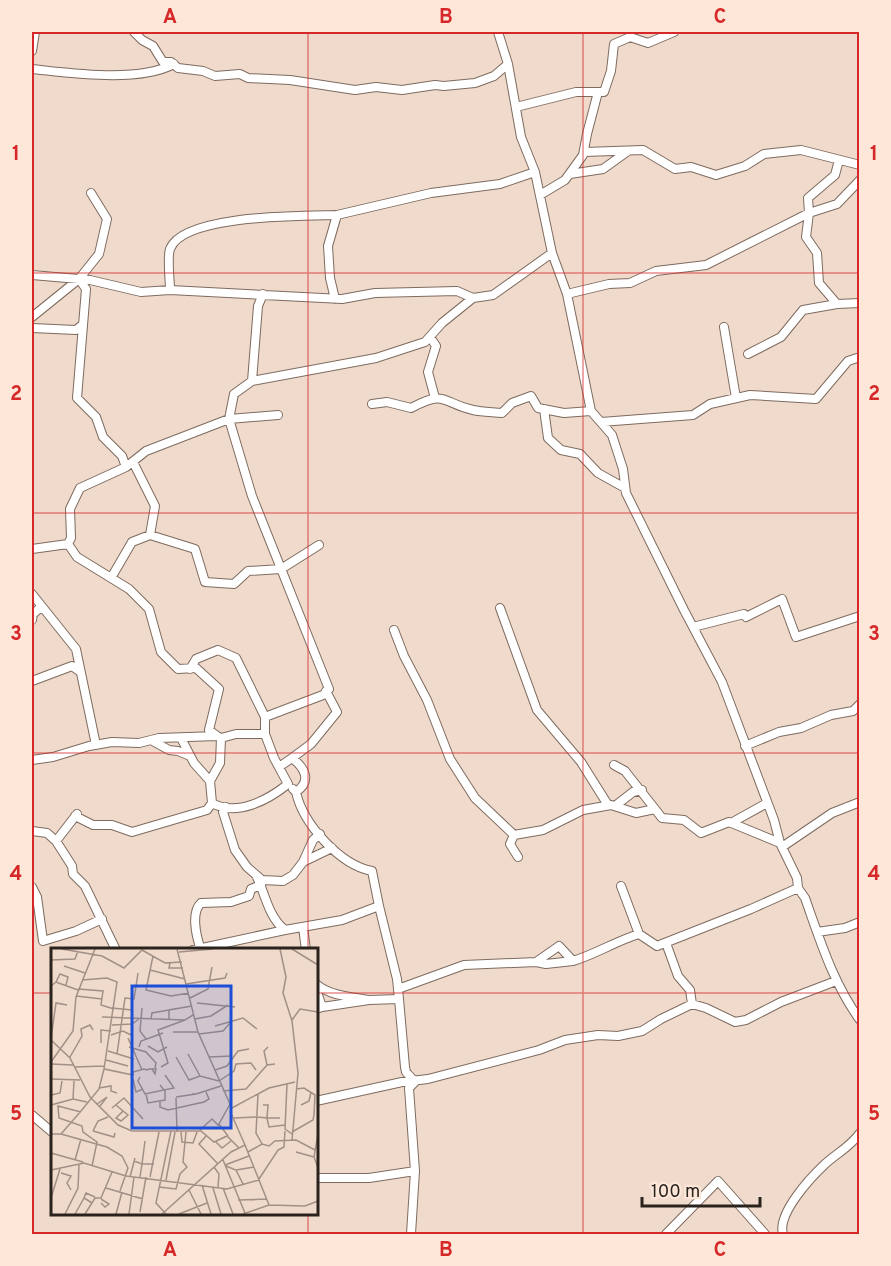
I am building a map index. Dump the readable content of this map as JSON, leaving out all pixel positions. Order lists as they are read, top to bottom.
{
  "scale_bar": "100 m",
  "grid": {
    "columns": ["A", "B", "C"],
    "rows": [
      "1",
      "2",
      "3",
      "4",
      "5"
    ]
  }
}
